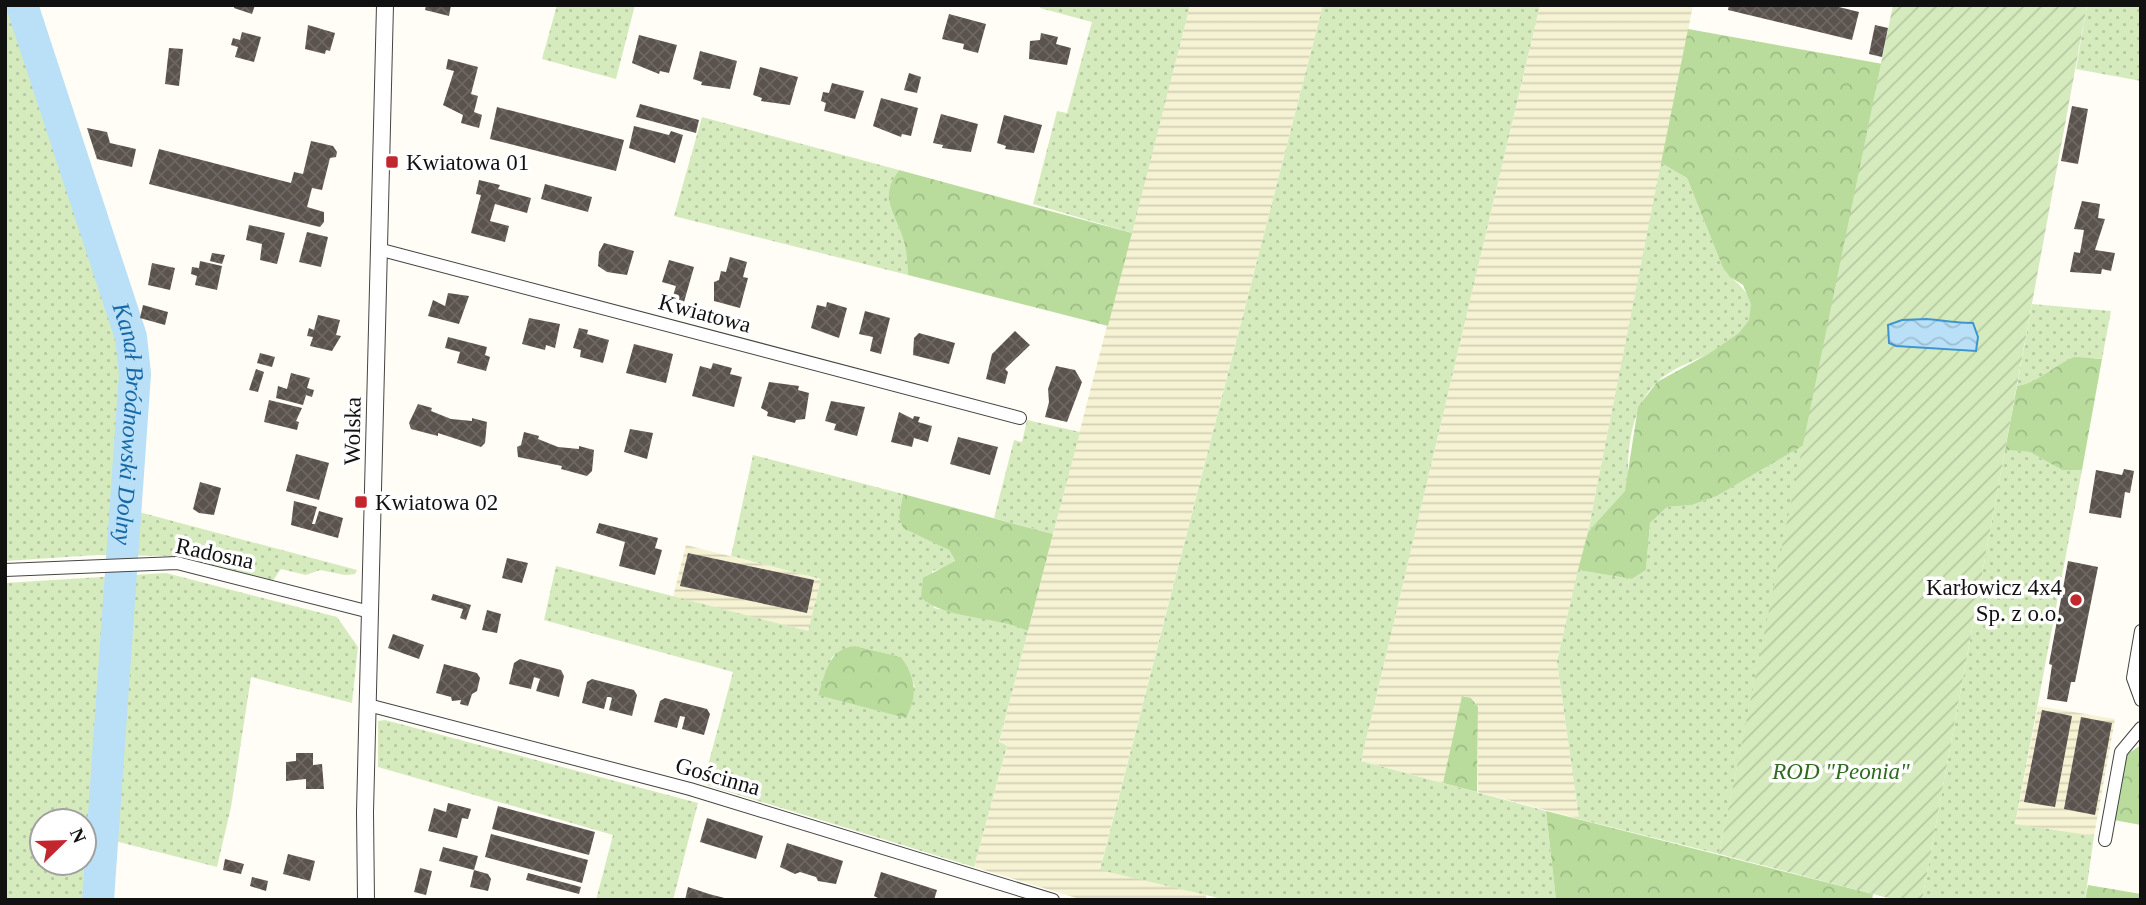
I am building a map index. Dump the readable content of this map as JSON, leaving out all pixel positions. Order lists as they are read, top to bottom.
{
  "streets": {
    "street": [
      "Kwiatowa",
      "Wolska",
      "Radosna",
      "Gościnna"
    ]
  },
  "crossings": [
    ["Kwiatowa", "Wolska"],
    ["Wolska", "Radosna"],
    ["Wolska", "Gościnna"]
  ],
  "water": ["Kanał Bródnowski Dolny"],
  "parks": ["ROD \"Peonia\""],
  "places": {
    "transit": ["Kwiatowa 01", "Kwiatowa 02"],
    "other": ["Karłowicz 4x4 Sp. z o.o."]
  },
  "north": "top right"
}
